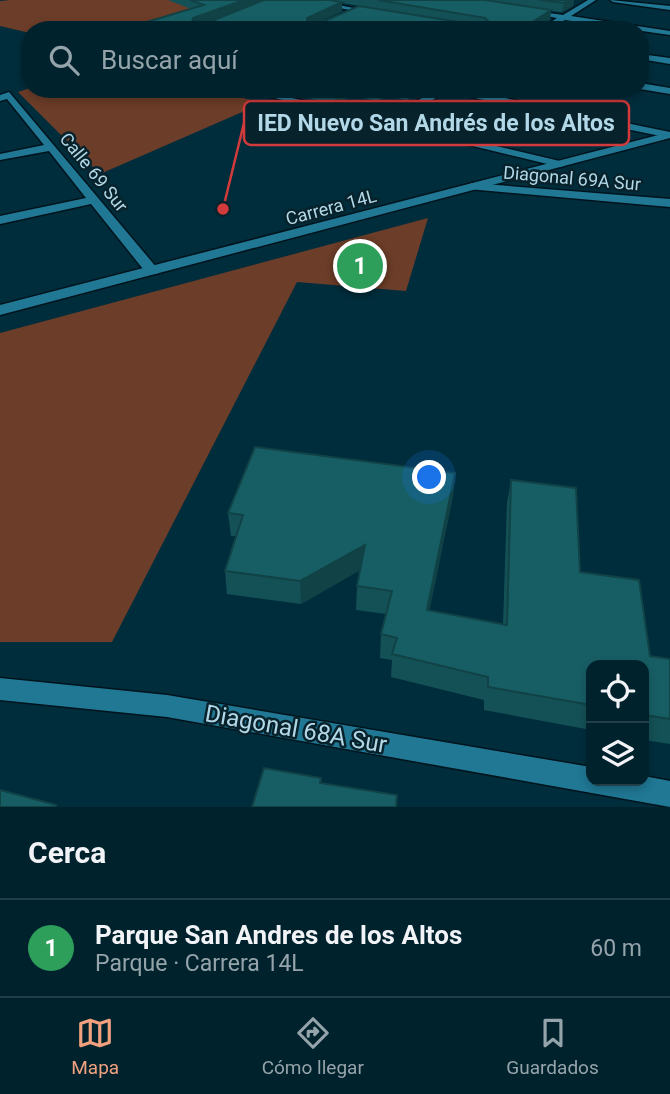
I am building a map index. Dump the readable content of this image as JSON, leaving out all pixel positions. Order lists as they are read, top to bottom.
{
  "streets": {
    "street": [
      "Calle 69 Sur",
      "Diagonal 69A Sur",
      "Carrera 14L",
      "Diagonal 68A Sur"
    ]
  },
  "crossings": [
    ["Calle 69 Sur", "Carrera 14L"],
    ["Diagonal 69A Sur", "Carrera 14L"]
  ],
  "places": ["IED Nuevo San Andrés de los Altos"],
  "page": {
    "search": "Buscar aquí",
    "pins": "1",
    "heading": "Cerca",
    "list": [
      {
        "mark": "1",
        "name": "Parque San Andres de los Altos",
        "note": "Parque · Carrera 14L",
        "value": "60 m"
      }
    ],
    "nav": ["Mapa", "Cómo llegar", "Guardados"]
  }
}
